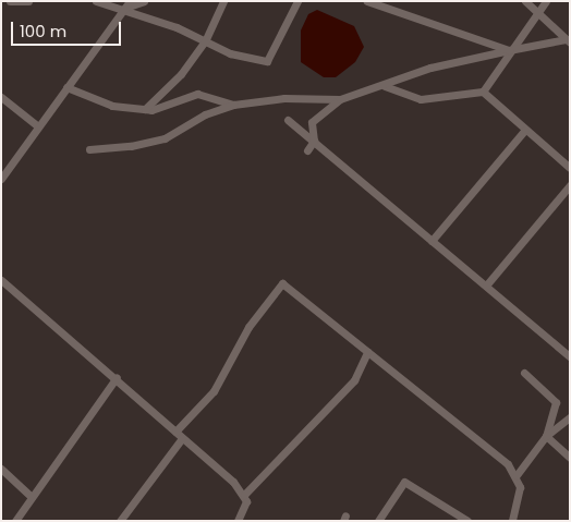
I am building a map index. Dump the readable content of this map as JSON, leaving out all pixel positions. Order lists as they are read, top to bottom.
{
  "scale_bar": "100 m"
}
